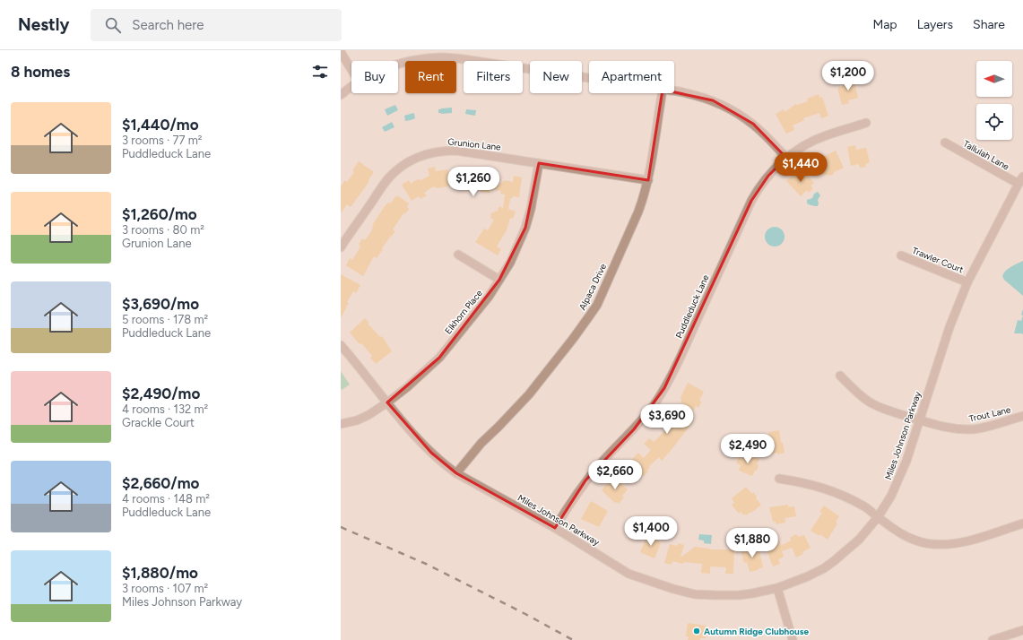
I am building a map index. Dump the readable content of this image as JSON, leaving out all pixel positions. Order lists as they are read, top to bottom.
{
  "streets": {
    "street": [
      "Grunion Lane",
      "Tallulah Lane",
      "Trawler Court",
      "Alpaca Drive",
      "Puddleduck Lane",
      "Elkhorn Place",
      "Trout Lane",
      "Miles Johnson Parkway"
    ]
  },
  "crossings": [
    ["Grunion Lane", "Alpaca Drive"],
    ["Grunion Lane", "Elkhorn Place"],
    ["Tallulah Lane", "Miles Johnson Parkway"],
    ["Trawler Court", "Miles Johnson Parkway"],
    ["Alpaca Drive", "Miles Johnson Parkway"],
    ["Puddleduck Lane", "Miles Johnson Parkway"],
    ["Elkhorn Place", "Miles Johnson Parkway"],
    ["Trout Lane", "Miles Johnson Parkway"]
  ],
  "places": ["Autumn Ridge Clubhouse"],
  "north": "left",
  "page": {
    "header": "Nestly",
    "search": "Search here",
    "nav": ["Map", "Layers", "Share"],
    "heading": "8 homes",
    "price": [
      "$1,200",
      "$1,440",
      "$1,260",
      "$3,690",
      "$2,490",
      "$2,660",
      "$1,400",
      "$1,880"
    ],
    "chip": [
      "Buy",
      "Rent",
      "Filters",
      "New",
      "Apartment"
    ],
    "list": [
      {
        "name": "$1,440/mo",
        "note": "3 rooms · 77 m² · Puddleduck Lane"
      },
      {
        "name": "$1,260/mo",
        "note": "3 rooms · 80 m² · Grunion Lane"
      },
      {
        "name": "$3,690/mo",
        "note": "5 rooms · 178 m² · Puddleduck Lane"
      },
      {
        "name": "$2,490/mo",
        "note": "4 rooms · 132 m² · Grackle Court"
      },
      {
        "name": "$2,660/mo",
        "note": "4 rooms · 148 m² · Puddleduck Lane"
      },
      {
        "name": "$1,880/mo",
        "note": "3 rooms · 107 m² · Miles Johnson Parkway"
      }
    ]
  }
}
